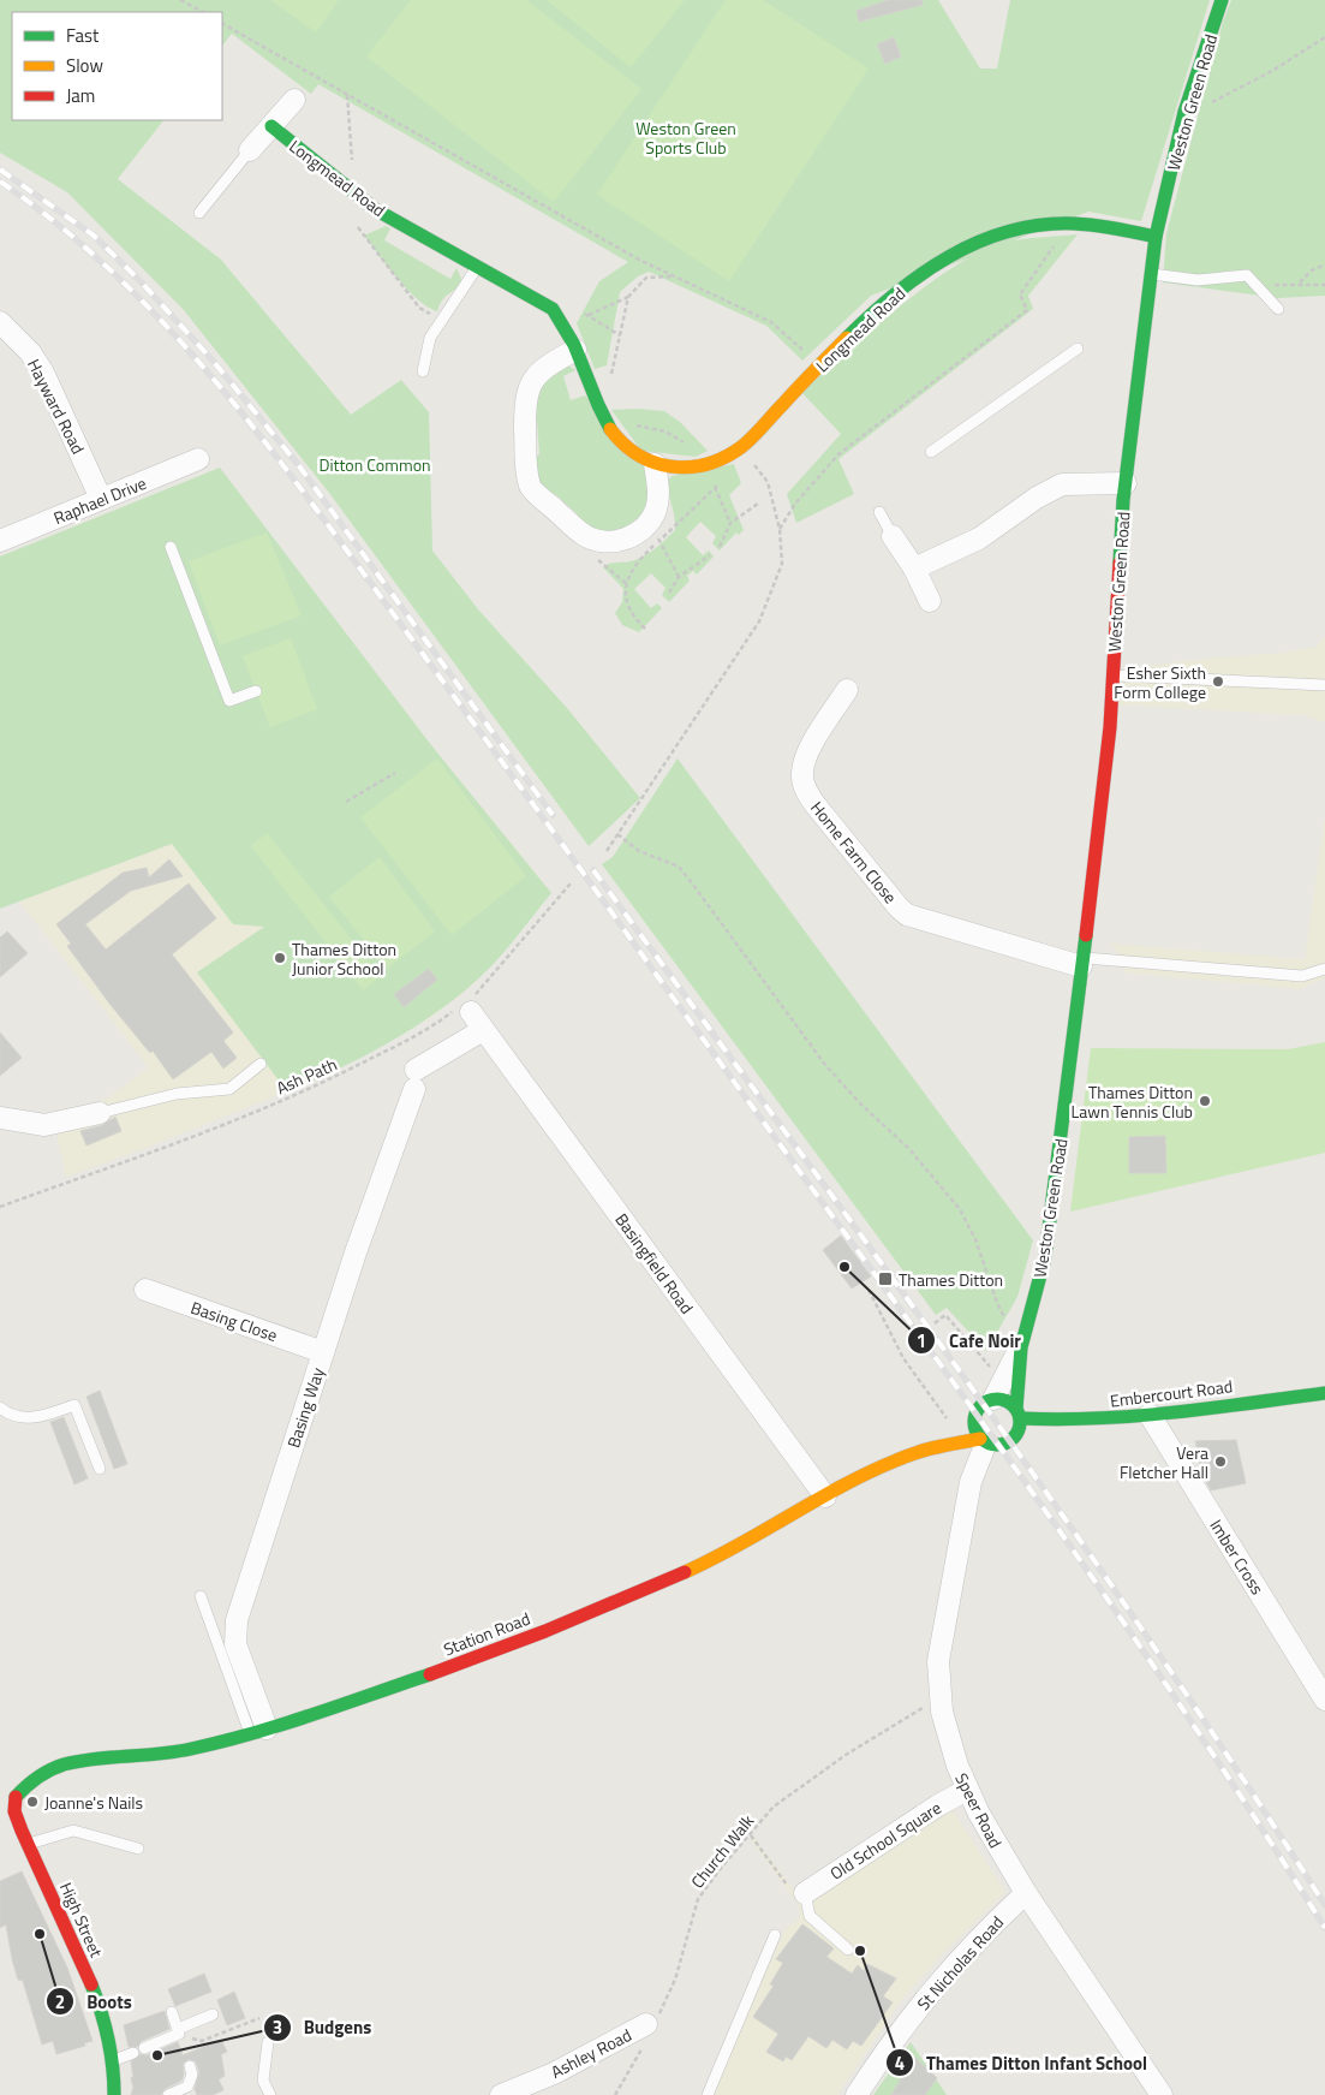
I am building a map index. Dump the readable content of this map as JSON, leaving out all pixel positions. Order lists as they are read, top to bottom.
{
  "streets": {
    "street": [
      "Weston Green Road",
      "Longmead Road",
      "Hayward Road",
      "Raphael Drive",
      "Home Farm Close",
      "Basingfield Road",
      "Basing Close",
      "Embercourt Road",
      "Basing Way",
      "Imber Cross",
      "Station Road",
      "Speer Road",
      "Old School Square",
      "High Street",
      "St Nicholas Road",
      "Ashley Road"
    ],
    "path": ["Ash Path", "Church Walk"]
  },
  "crossings": [
    ["Weston Green Road", "Longmead Road"],
    ["Weston Green Road", "Home Farm Close"],
    ["Weston Green Road", "Embercourt Road"],
    ["Weston Green Road", "Station Road"],
    ["Weston Green Road", "Speer Road"],
    ["Hayward Road", "Raphael Drive"],
    ["Ash Path", "Basingfield Road"],
    ["Basingfield Road", "Basing Way"],
    ["Basingfield Road", "Station Road"],
    ["Basing Close", "Basing Way"],
    ["Embercourt Road", "Imber Cross"],
    ["Embercourt Road", "Station Road"],
    ["Embercourt Road", "Speer Road"],
    ["Basing Way", "Station Road"],
    ["Station Road", "Speer Road"],
    ["Station Road", "High Street"],
    ["Speer Road", "Old School Square"],
    ["Speer Road", "Church Walk"],
    ["Speer Road", "St Nicholas Road"],
    ["Church Walk", "Ashley Road"]
  ],
  "parks": ["Weston Green Sports Club", "Ditton Common"],
  "places": {
    "other": [
      "Esher Sixth Form College",
      "Thames Ditton Junior School",
      "Thames Ditton Lawn Tennis Club",
      "Cafe Noir",
      "Vera Fletcher Hall",
      "Joanne's Nails",
      "Boots",
      "Thames Ditton Infant School",
      "Budgens"
    ],
    "transit": ["Thames Ditton"]
  },
  "legend": ["Fast", "Slow", "Jam"]
}
